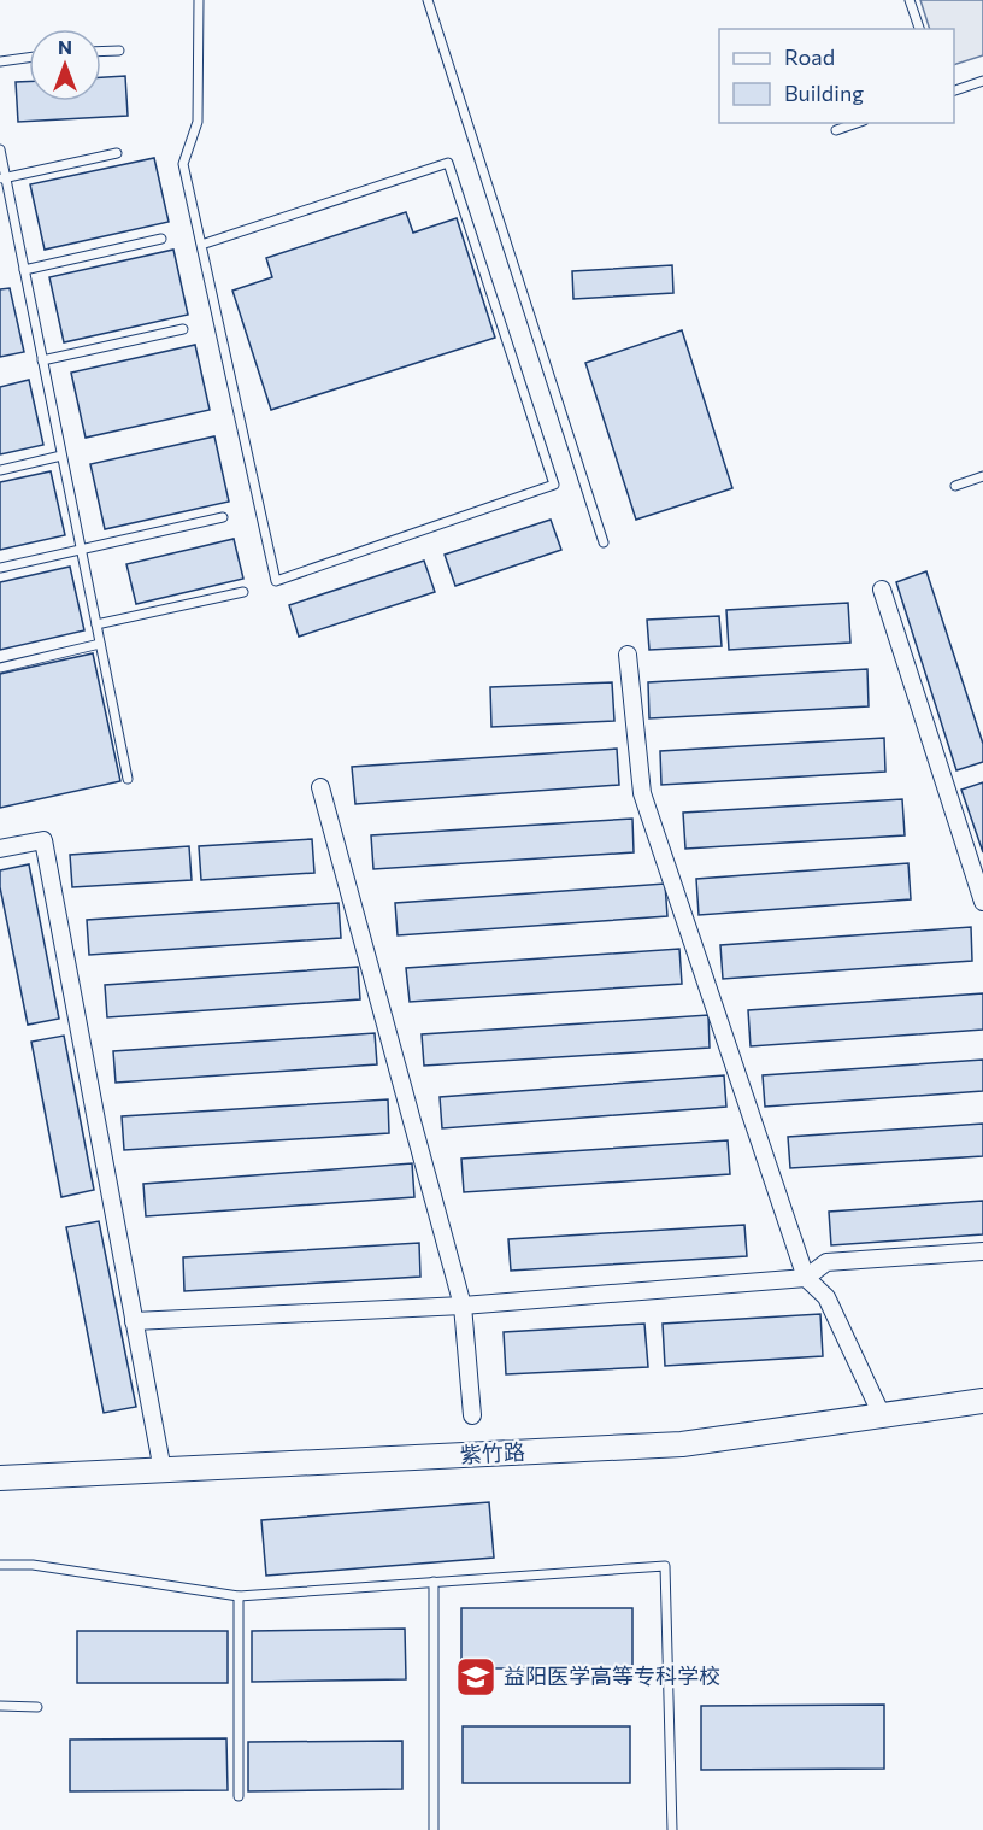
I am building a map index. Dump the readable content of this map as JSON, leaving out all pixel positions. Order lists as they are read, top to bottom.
{
  "streets": {
    "street": ["紫竹路"]
  },
  "places": {
    "school or university": ["益阳医学高等专科学校"]
  },
  "legend": ["Road", "Building"],
  "north": "top"
}
